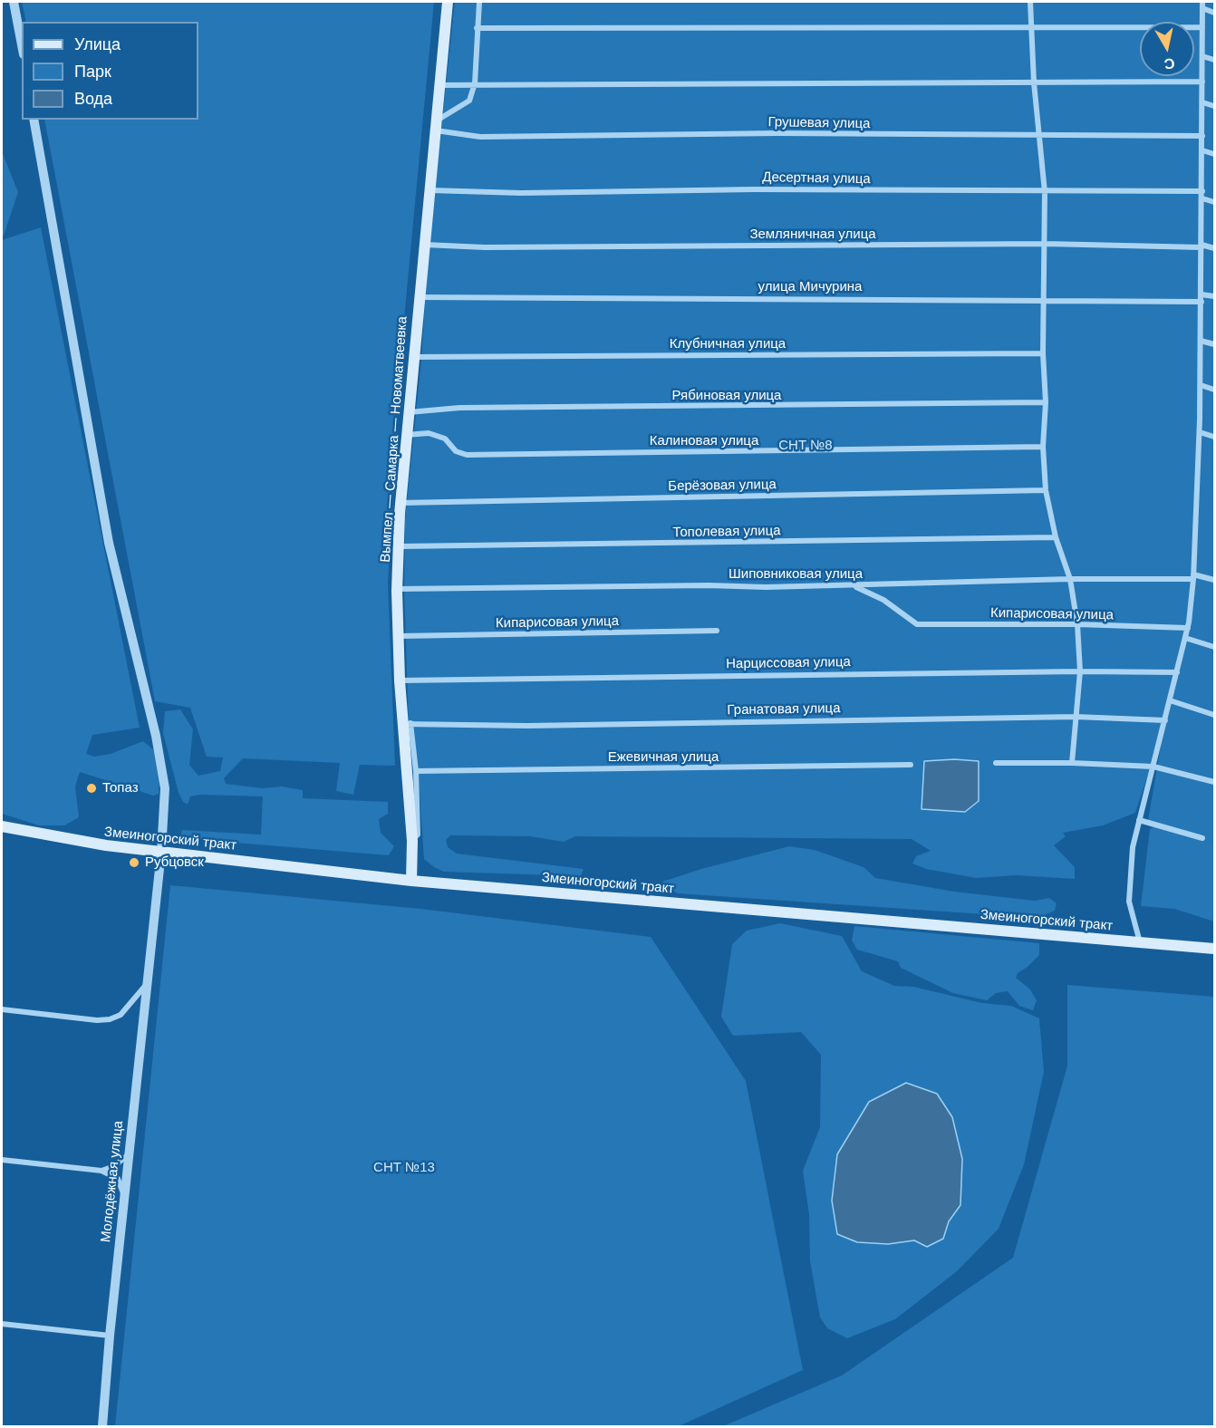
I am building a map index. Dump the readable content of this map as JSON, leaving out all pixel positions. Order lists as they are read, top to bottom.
{
  "streets": {
    "main road": ["Вымпел — Самарка — Новоматвеевка", "Змеиногорский тракт"],
    "street": [
      "Грушевая улица",
      "Десертная улица",
      "Земляничная улица",
      "улица Мичурина",
      "Клубничная улица",
      "Рябиновая улица",
      "Калиновая улица",
      "Берёзовая улица",
      "Тополевая улица",
      "Шиповниковая улица",
      "Кипарисовая улица",
      "Нарциссовая улица",
      "Гранатовая улица",
      "Ежевичная улица",
      "Молодёжная улица"
    ]
  },
  "crossings": [
    ["Грушевая улица", "Вымпел — Самарка — Новоматвеевка"],
    ["Десертная улица", "Вымпел — Самарка — Новоматвеевка"],
    ["Земляничная улица", "Вымпел — Самарка — Новоматвеевка"],
    ["улица Мичурина", "Вымпел — Самарка — Новоматвеевка"],
    ["Клубничная улица", "Вымпел — Самарка — Новоматвеевка"],
    ["Рябиновая улица", "Вымпел — Самарка — Новоматвеевка"],
    ["Вымпел — Самарка — Новоматвеевка", "Калиновая улица"],
    ["Вымпел — Самарка — Новоматвеевка", "Берёзовая улица"],
    ["Вымпел — Самарка — Новоматвеевка", "Тополевая улица"],
    ["Вымпел — Самарка — Новоматвеевка", "Шиповниковая улица"],
    ["Вымпел — Самарка — Новоматвеевка", "Кипарисовая улица"],
    ["Вымпел — Самарка — Новоматвеевка", "Нарциссовая улица"],
    ["Вымпел — Самарка — Новоматвеевка", "Гранатовая улица"],
    ["Вымпел — Самарка — Новоматвеевка", "Змеиногорский тракт"],
    ["Шиповниковая улица", "Кипарисовая улица"],
    ["Змеиногорский тракт", "Молодёжная улица"]
  ],
  "parks": ["СНТ №8", "СНТ №13"],
  "places": ["Топаз", "Рубцовск"],
  "legend": ["Улица", "Парк", "Вода"],
  "north": "bottom"
}
